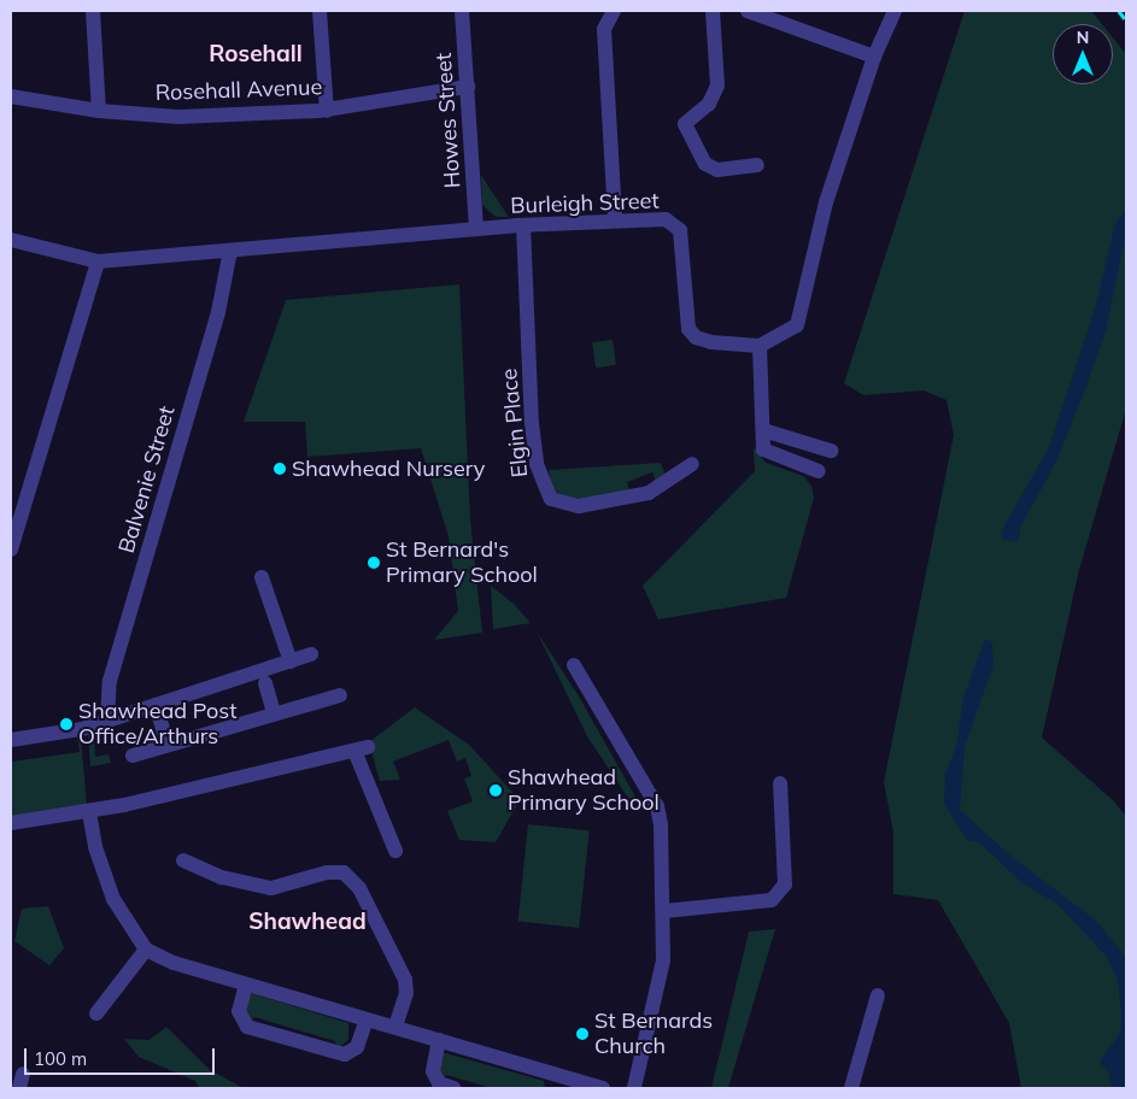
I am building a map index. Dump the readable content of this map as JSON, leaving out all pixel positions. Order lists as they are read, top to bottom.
{
  "streets": {
    "street": [
      "Rosehall Avenue",
      "Howes Street",
      "Burleigh Street",
      "Elgin Place",
      "Balvenie Street"
    ]
  },
  "crossings": [
    ["Rosehall Avenue", "Howes Street"],
    ["Howes Street", "Burleigh Street"],
    ["Burleigh Street", "Elgin Place"],
    ["Burleigh Street", "Balvenie Street"]
  ],
  "districts": ["Rosehall", "Shawhead"],
  "places": [
    "Shawhead Nursery",
    "St Bernard's Primary School",
    "Shawhead Post Office/Arthurs",
    "Shawhead Primary School",
    "St Bernards Church"
  ],
  "scale_bar": "100 m",
  "north": "top"
}
